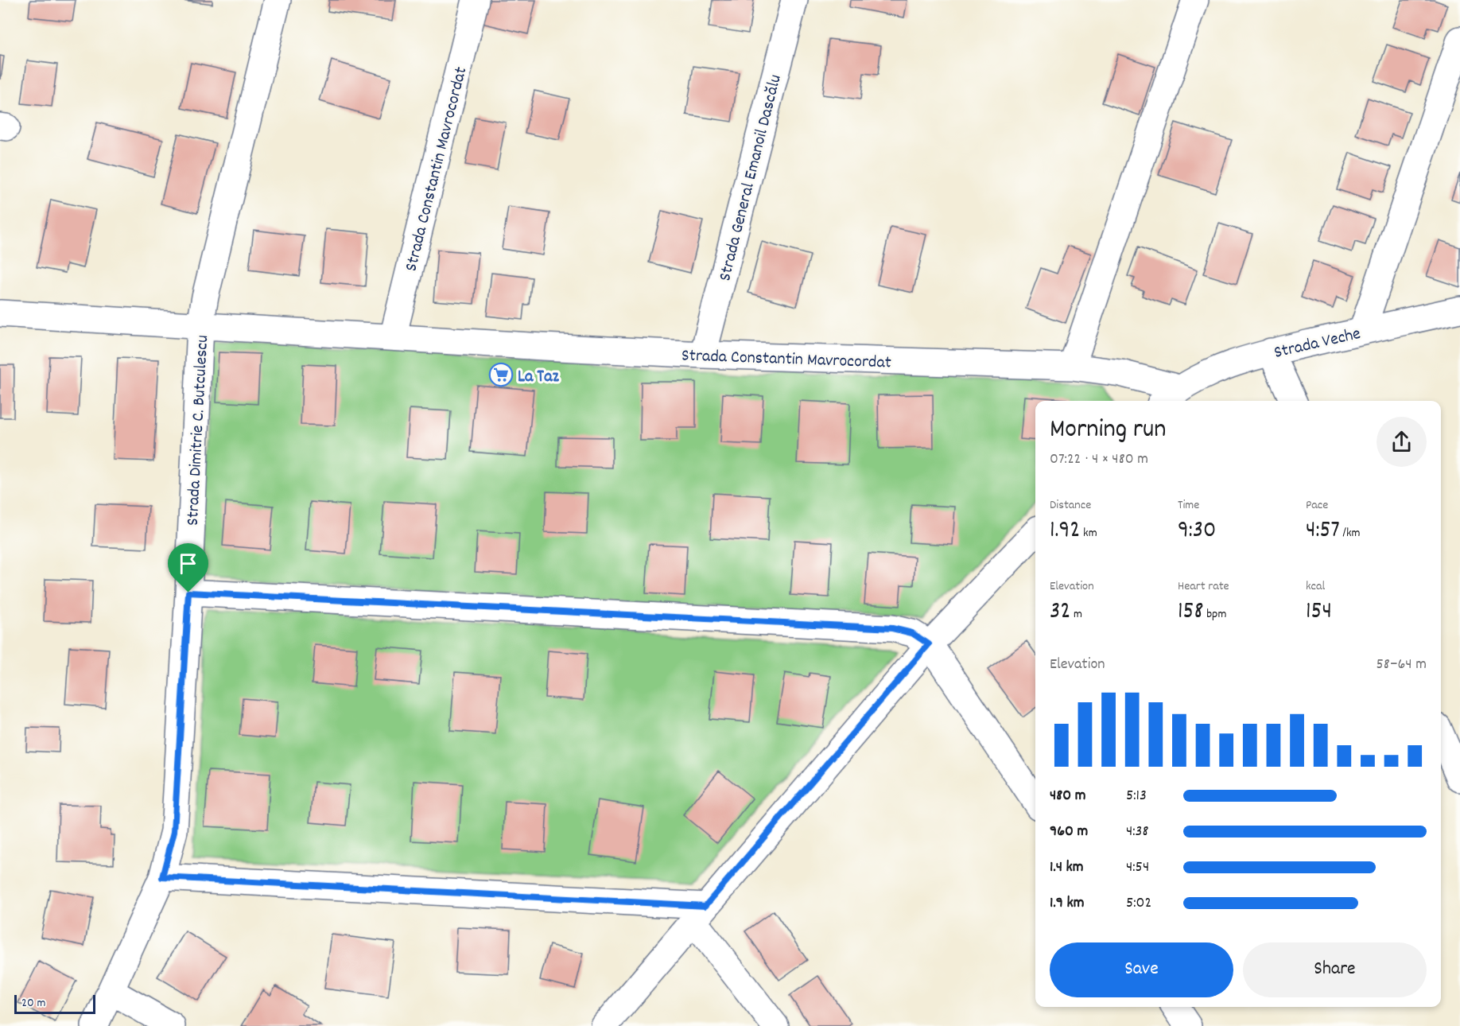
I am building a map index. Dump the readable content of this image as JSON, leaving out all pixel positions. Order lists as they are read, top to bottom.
{
  "streets": {
    "street": [
      "Strada Constantin Mavrocordat",
      "Strada General Emanoil Dascălu",
      "Strada Veche",
      "Strada Dimitrie C. Butculescu"
    ]
  },
  "crossings": [
    ["Strada Constantin Mavrocordat", "Strada General Emanoil Dascălu"],
    ["Strada Constantin Mavrocordat", "Strada Veche"],
    ["Strada Constantin Mavrocordat", "Strada Dimitrie C. Butculescu"]
  ],
  "places": {
    "supermarket": ["La Taz"]
  },
  "scale_bar": "20 m",
  "page": {
    "heading": ["Morning run", "07:22 · 4 × 480 m"],
    "stats": [
      ["Distance", "1.92 km"],
      ["Time", "9:30"],
      ["Pace", "4:57 /km"],
      ["Elevation", "32 m"],
      ["Heart rate", "158 bpm"],
      ["kcal", "154"]
    ],
    "chart": ["Elevation", "58–64 m"],
    "list": [
      {
        "name": "480 m",
        "note": "5:13"
      },
      {
        "name": "960 m",
        "note": "4:38"
      },
      {
        "name": "1.4 km",
        "note": "4:54"
      },
      {
        "name": "1.9 km",
        "note": "5:02"
      }
    ],
    "buttons": ["Save", "Share"],
    "scale": "20 m"
  }
}
